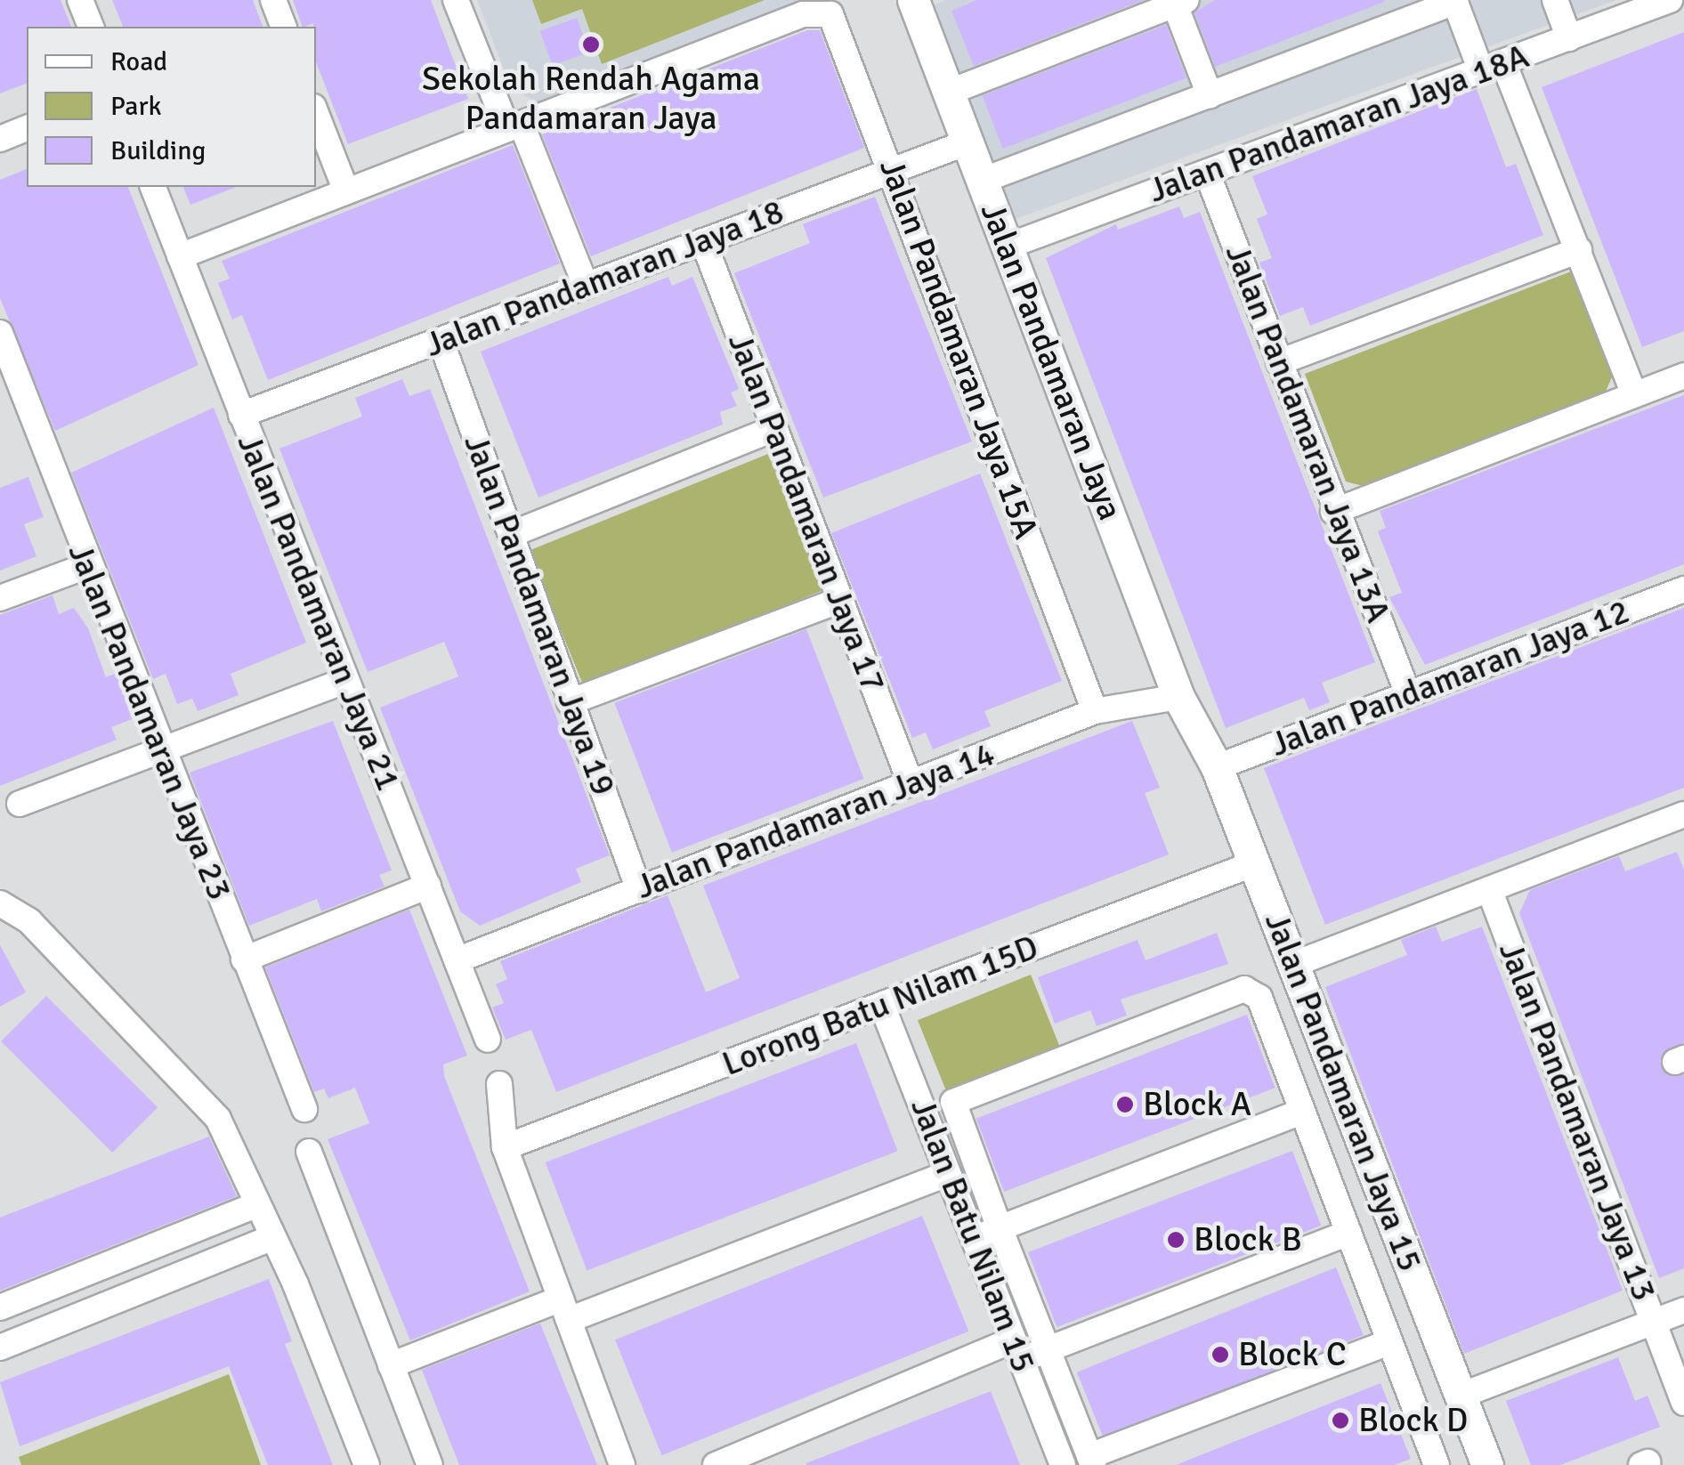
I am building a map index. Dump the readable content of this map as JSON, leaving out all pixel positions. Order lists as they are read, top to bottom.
{
  "streets": {
    "main road": ["Jalan Pandamaran Jaya", "Jalan Pandamaran Jaya 15"],
    "street": [
      "Jalan Pandamaran Jaya 18A",
      "Jalan Pandamaran Jaya 18",
      "Jalan Pandamaran Jaya 15A",
      "Jalan Pandamaran Jaya 13A",
      "Jalan Pandamaran Jaya 17",
      "Jalan Pandamaran Jaya 21",
      "Jalan Pandamaran Jaya 19",
      "Jalan Pandamaran Jaya 12",
      "Jalan Pandamaran Jaya 23",
      "Jalan Pandamaran Jaya 14",
      "Lorong Batu Nilam 15D",
      "Jalan Pandamaran Jaya 13",
      "Jalan Batu Nilam 15"
    ]
  },
  "crossings": [
    ["Jalan Pandamaran Jaya 18A", "Jalan Pandamaran Jaya"],
    ["Jalan Pandamaran Jaya 18A", "Jalan Pandamaran Jaya 13A"],
    ["Jalan Pandamaran Jaya 18", "Jalan Pandamaran Jaya 15A"],
    ["Jalan Pandamaran Jaya 18", "Jalan Pandamaran Jaya"],
    ["Jalan Pandamaran Jaya 18", "Jalan Pandamaran Jaya 17"],
    ["Jalan Pandamaran Jaya 18", "Jalan Pandamaran Jaya 21"],
    ["Jalan Pandamaran Jaya 18", "Jalan Pandamaran Jaya 19"],
    ["Jalan Pandamaran Jaya 15A", "Jalan Pandamaran Jaya 14"],
    ["Jalan Pandamaran Jaya", "Jalan Pandamaran Jaya 14"],
    ["Jalan Pandamaran Jaya", "Jalan Pandamaran Jaya 15"],
    ["Jalan Pandamaran Jaya 13A", "Jalan Pandamaran Jaya 12"],
    ["Jalan Pandamaran Jaya 17", "Jalan Pandamaran Jaya 14"],
    ["Jalan Pandamaran Jaya 21", "Jalan Pandamaran Jaya 14"],
    ["Jalan Pandamaran Jaya 19", "Jalan Pandamaran Jaya 14"],
    ["Jalan Pandamaran Jaya 12", "Jalan Pandamaran Jaya 15"],
    ["Jalan Pandamaran Jaya 14", "Jalan Pandamaran Jaya 15"],
    ["Lorong Batu Nilam 15D", "Jalan Pandamaran Jaya 15"],
    ["Lorong Batu Nilam 15D", "Jalan Batu Nilam 15"]
  ],
  "places": [
    "Sekolah Rendah Agama Pandamaran Jaya",
    "Block A",
    "Block B",
    "Block C",
    "Block D"
  ],
  "legend": ["Road", "Park", "Building"]
}
